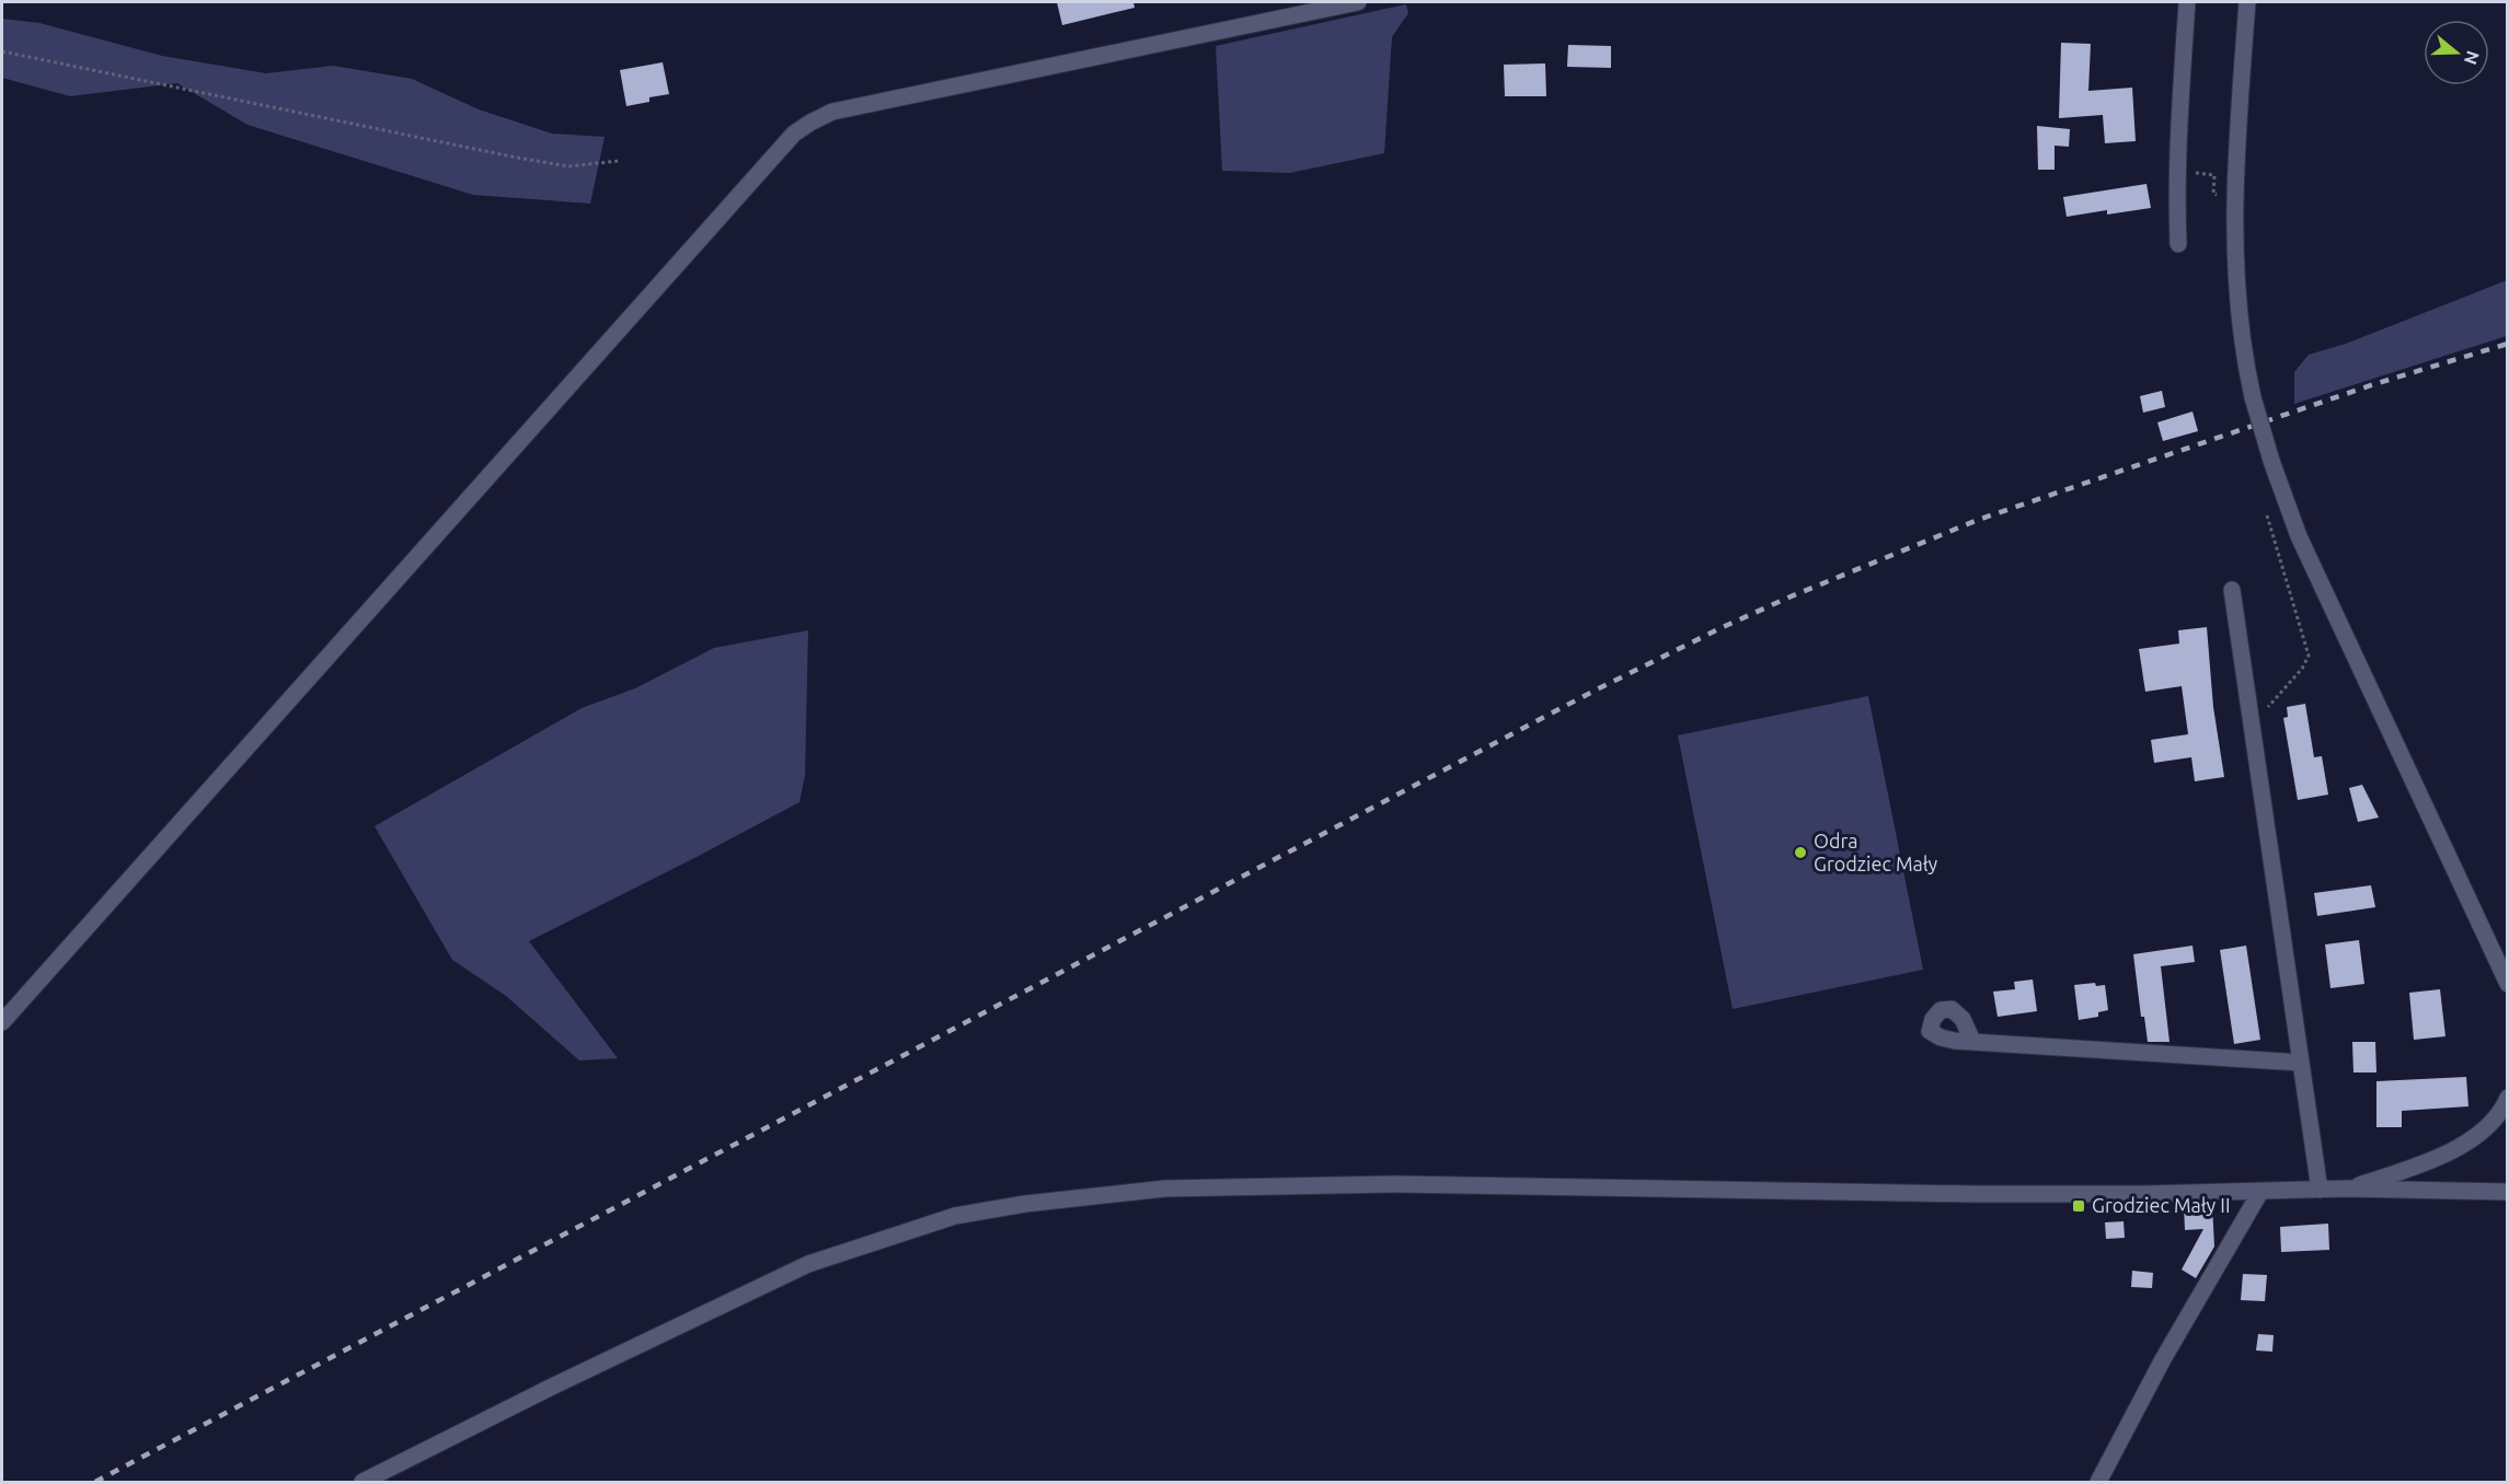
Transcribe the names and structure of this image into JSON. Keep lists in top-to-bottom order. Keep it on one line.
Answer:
{"places":{"other":["Odra Grodziec Mały"],"transit":["Grodziec Mały II"]},"north":"right"}
